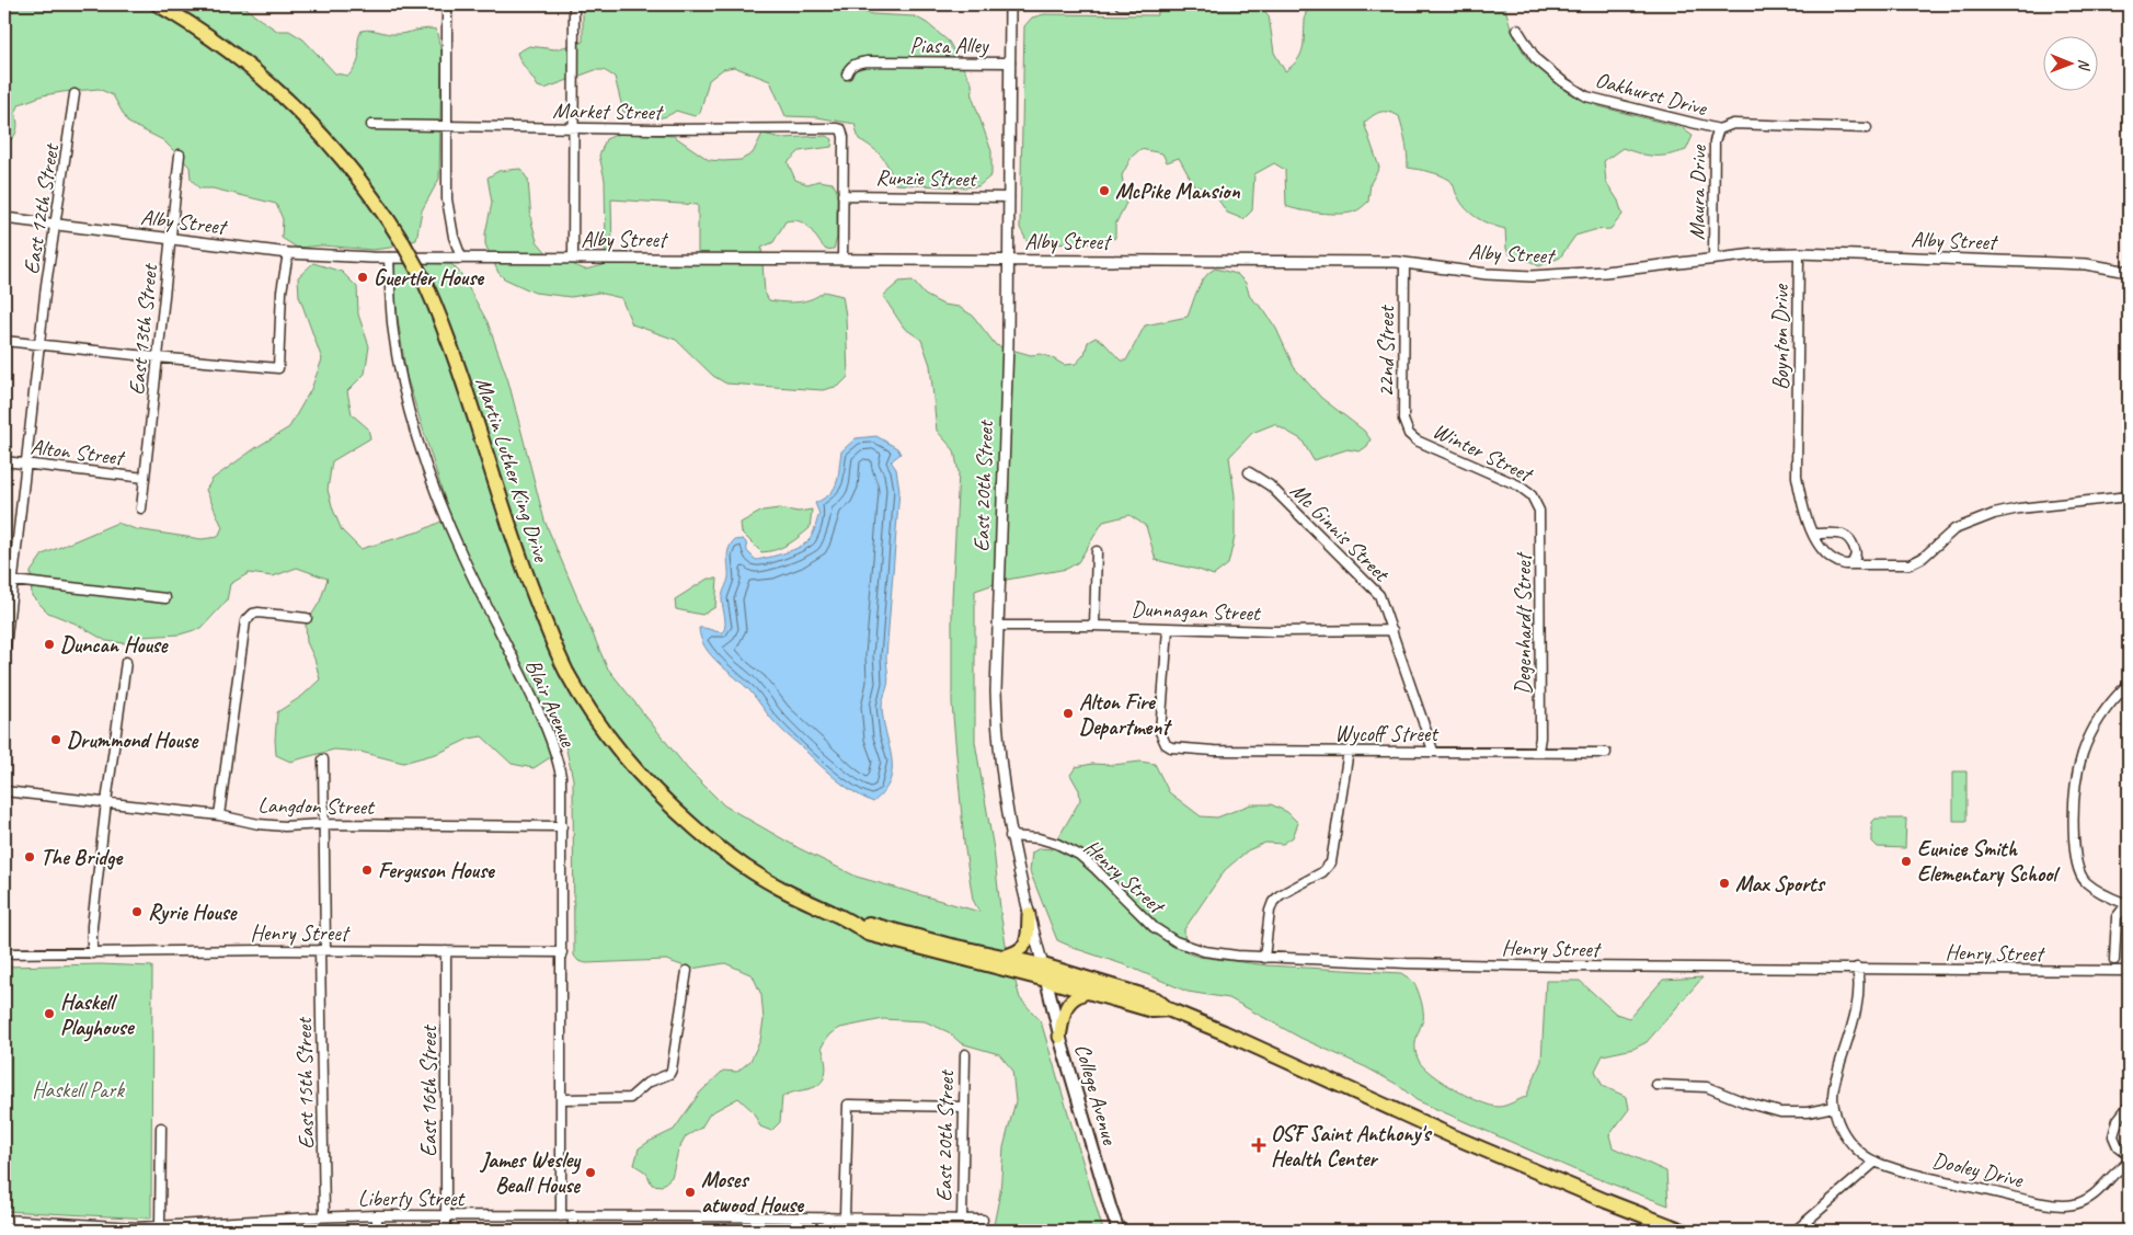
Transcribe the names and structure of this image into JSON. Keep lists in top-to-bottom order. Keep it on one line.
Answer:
{"streets":{"highway":["Martin Luther King Drive"],"main road":["College Avenue"],"street":["Piasa Alley","Oakhurst Drive","Market Street","Runzie Street","Maura Drive","East 12th Street","Alby Street","East 13th Street","Boynton Drive","22nd Street","Alton Street","Winter Street","East 20th Street","Mc Ginnis Street","Dunnagan Street","Degenhardt Street","Blair Avenue","Wycoff Street","Langdon Street","Henry Street","East 15th Street","East 16th Street","Dooley Drive","Liberty Street"]},"crossings":[["Piasa Alley","East 20th Street"],["Oakhurst Drive","Maura Drive"],["Market Street","Runzie Street"],["Runzie Street","East 20th Street"],["Maura Drive","Alby Street"],["East 12th Street","Alby Street"],["East 12th Street","Alton Street"],["Alby Street","East 13th Street"],["Alby Street","Boynton Drive"],["Alby Street","22nd Street"],["Alby Street","East 20th Street"],["Alby Street","Blair Avenue"],["East 13th Street","Alton Street"],["22nd Street","Winter Street"],["Winter Street","Degenhardt Street"],["East 20th Street","Dunnagan Street"],["East 20th Street","Henry Street"],["East 20th Street","College Avenue"],["East 20th Street","Liberty Street"],["Mc Ginnis Street","Dunnagan Street"],["Mc Ginnis Street","Wycoff Street"],["Dunnagan Street","Wycoff Street"],["Degenhardt Street","Wycoff Street"],["Blair Avenue","Langdon Street"],["Blair Avenue","Henry Street"],["Blair Avenue","Liberty Street"],["Langdon Street","East 15th Street"],["Henry Street","East 15th Street"],["Henry Street","East 16th Street"],["Henry Street","Dooley Drive"],["East 15th Street","Liberty Street"],["East 16th Street","Liberty Street"]],"parks":["Haskell Park"],"places":{"other":["McPike Mansion","Guertler House","Duncan House","Alton Fire Department","Drummond House","The Bridge","Eunice Smith Elementary School","Ferguson House","Max Sports","Ryrie House","Haskell Playhouse","James Wesley Beall House","Moses atwood House"],"health":["OSF Saint Anthony's Health Center"]},"north":"right"}
